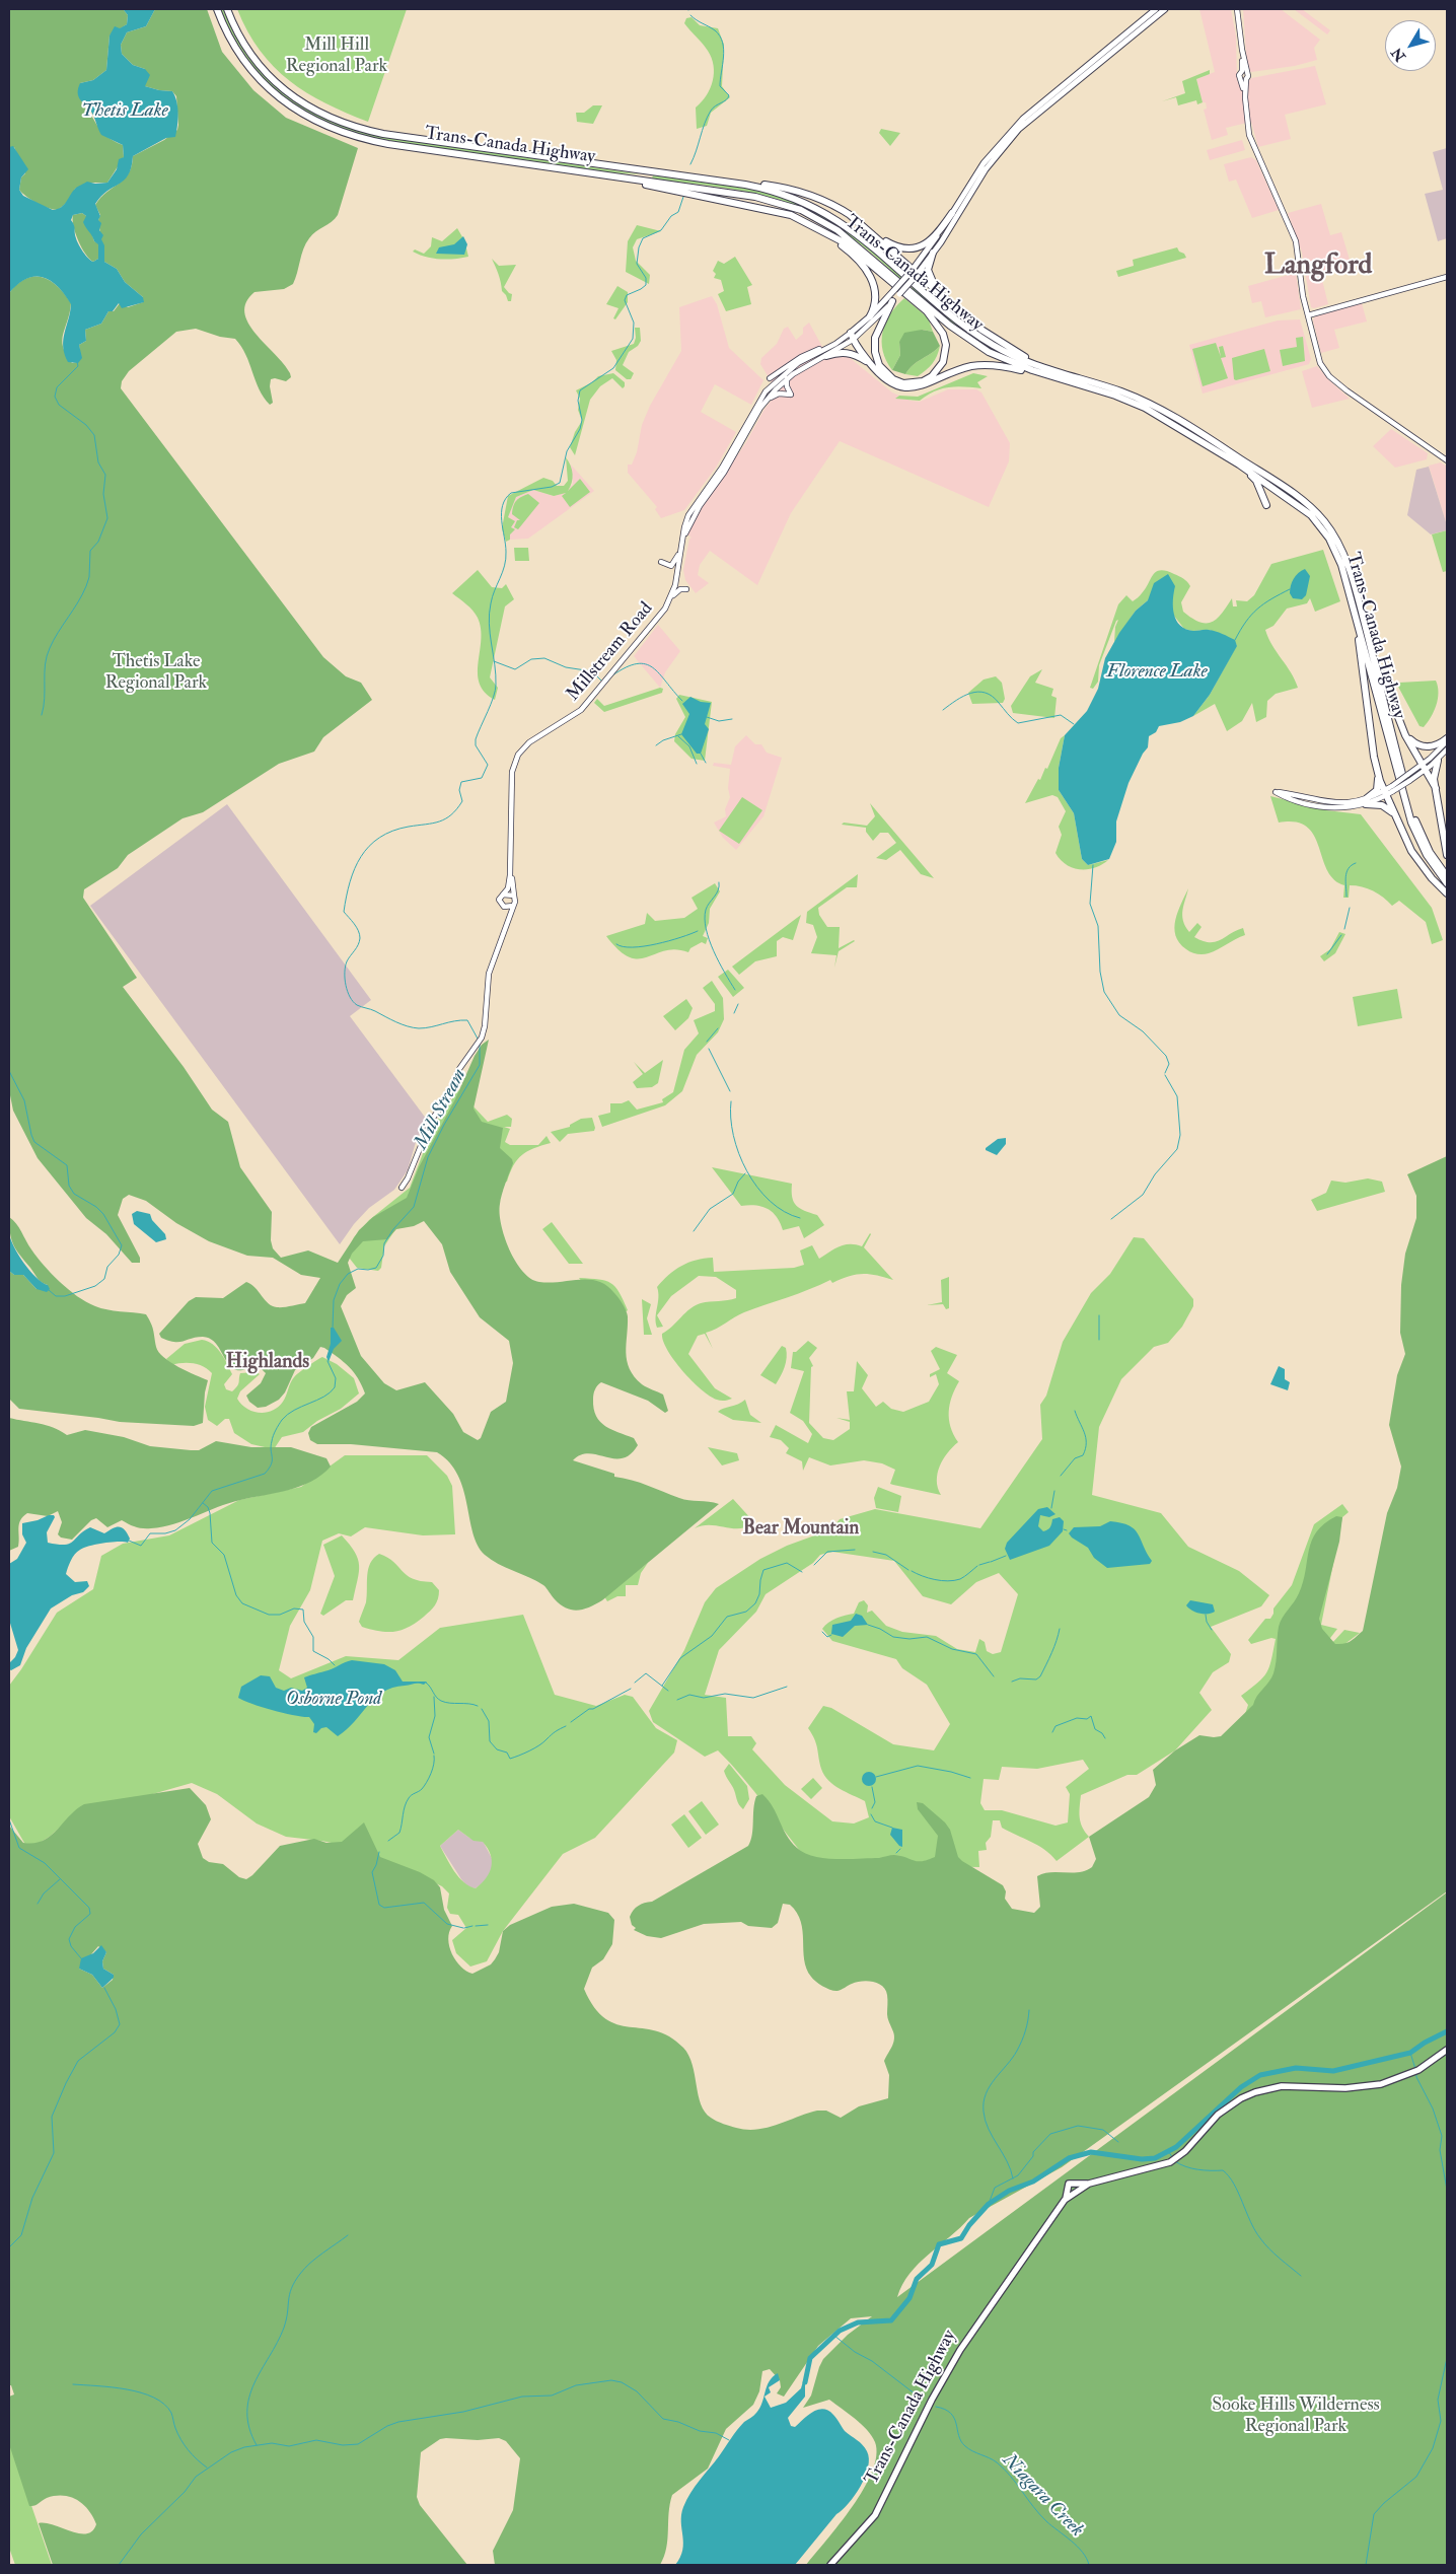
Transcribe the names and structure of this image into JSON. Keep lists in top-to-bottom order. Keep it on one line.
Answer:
{"streets":{"highway":["Trans-Canada Highway"],"main road":["Millstream Road"]},"districts":["Langford","Highlands","Bear Mountain"],"water":["Thetis Lake","Florence Lake","Mill Stream","Osborne Pond","Niagara Creek"],"parks":["Mill Hill Regional Park","Thetis Lake Regional Park","Sooke Hills Wilderness Regional Park"],"north":"bottom left"}
